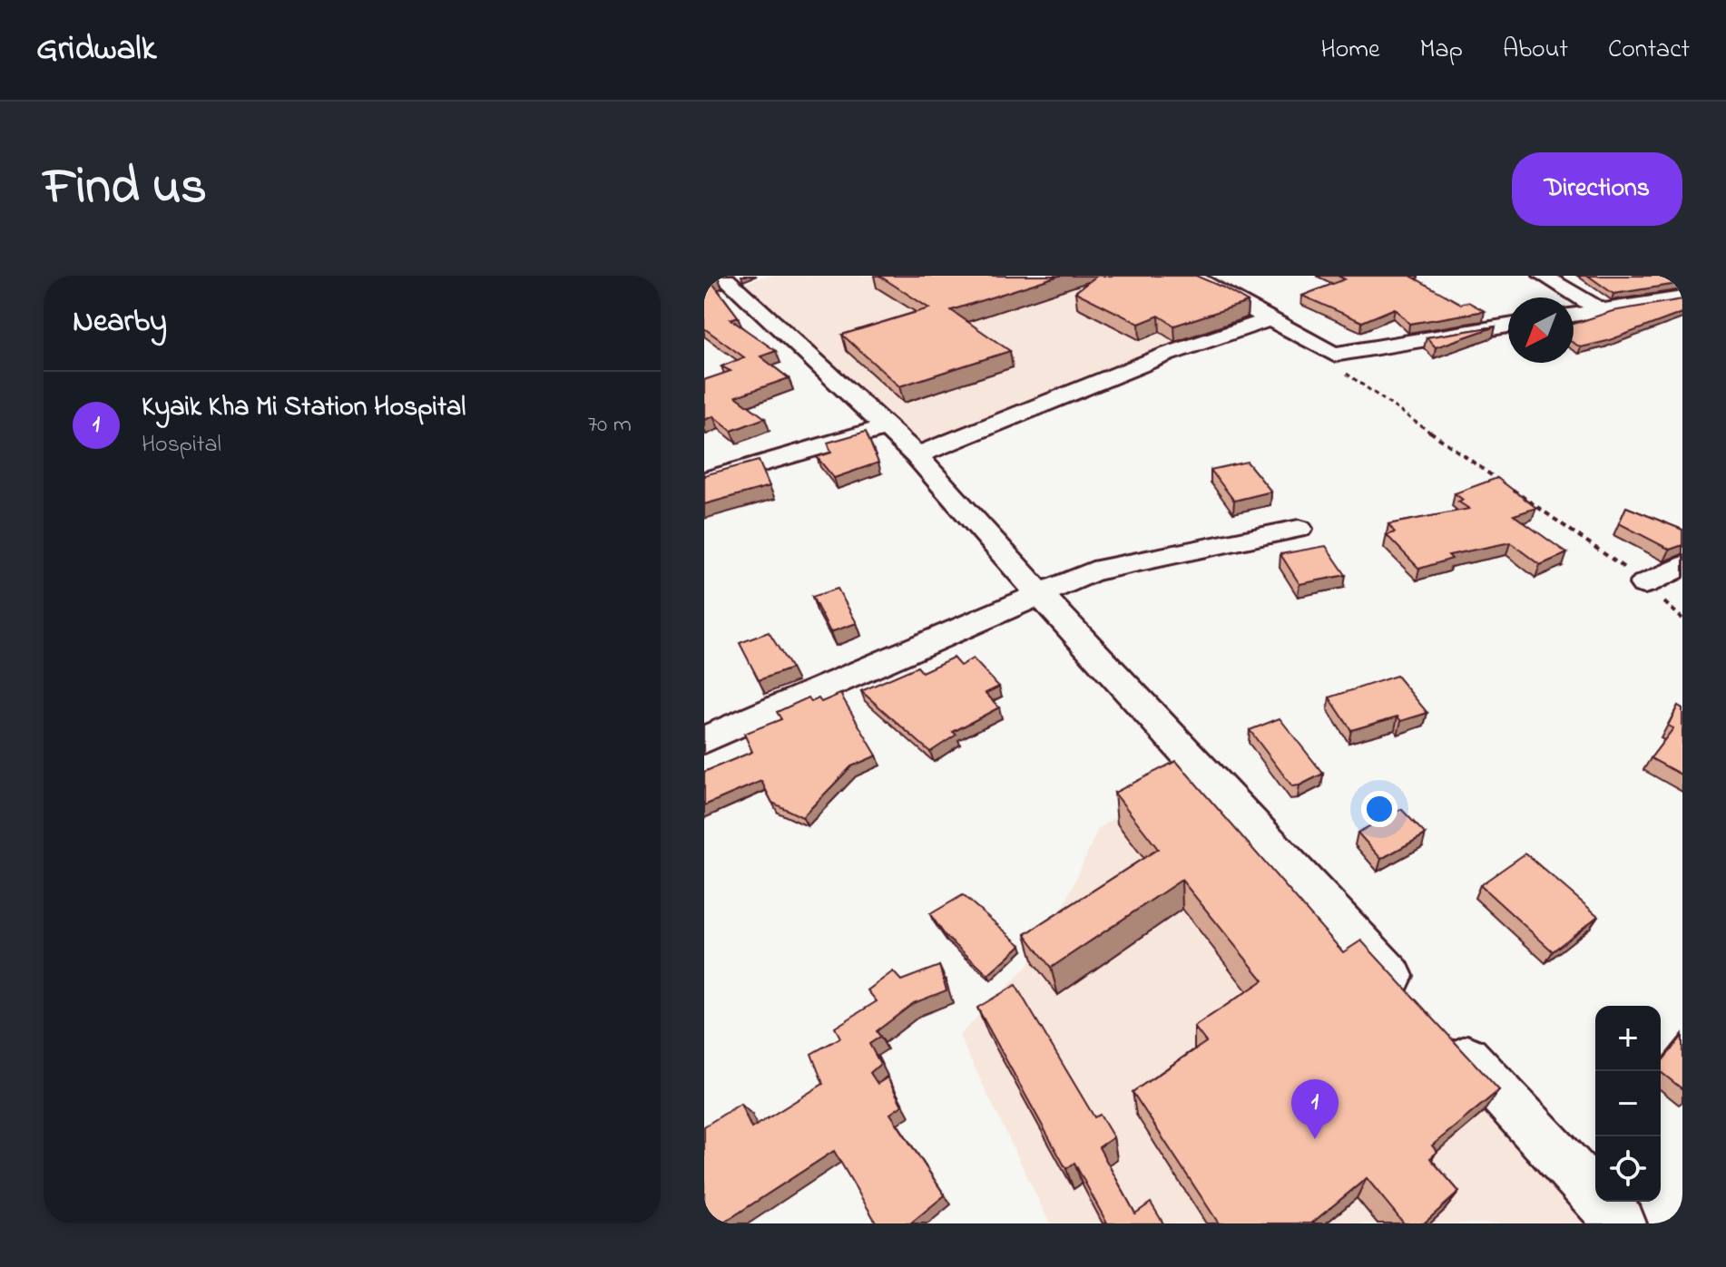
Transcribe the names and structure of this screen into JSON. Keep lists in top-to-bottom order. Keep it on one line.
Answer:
{"north":"bottom left","page":{"header":"Gridwalk","nav":["Home","Map","About","Contact"],"title":"Find us","buttons":"Directions","heading":"Nearby","list":[{"mark":"1","name":"Kyaik Kha Mi Station Hospital","note":"Hospital","value":"70 m"}],"map_buttons":["+","−"],"pins":"1"}}
